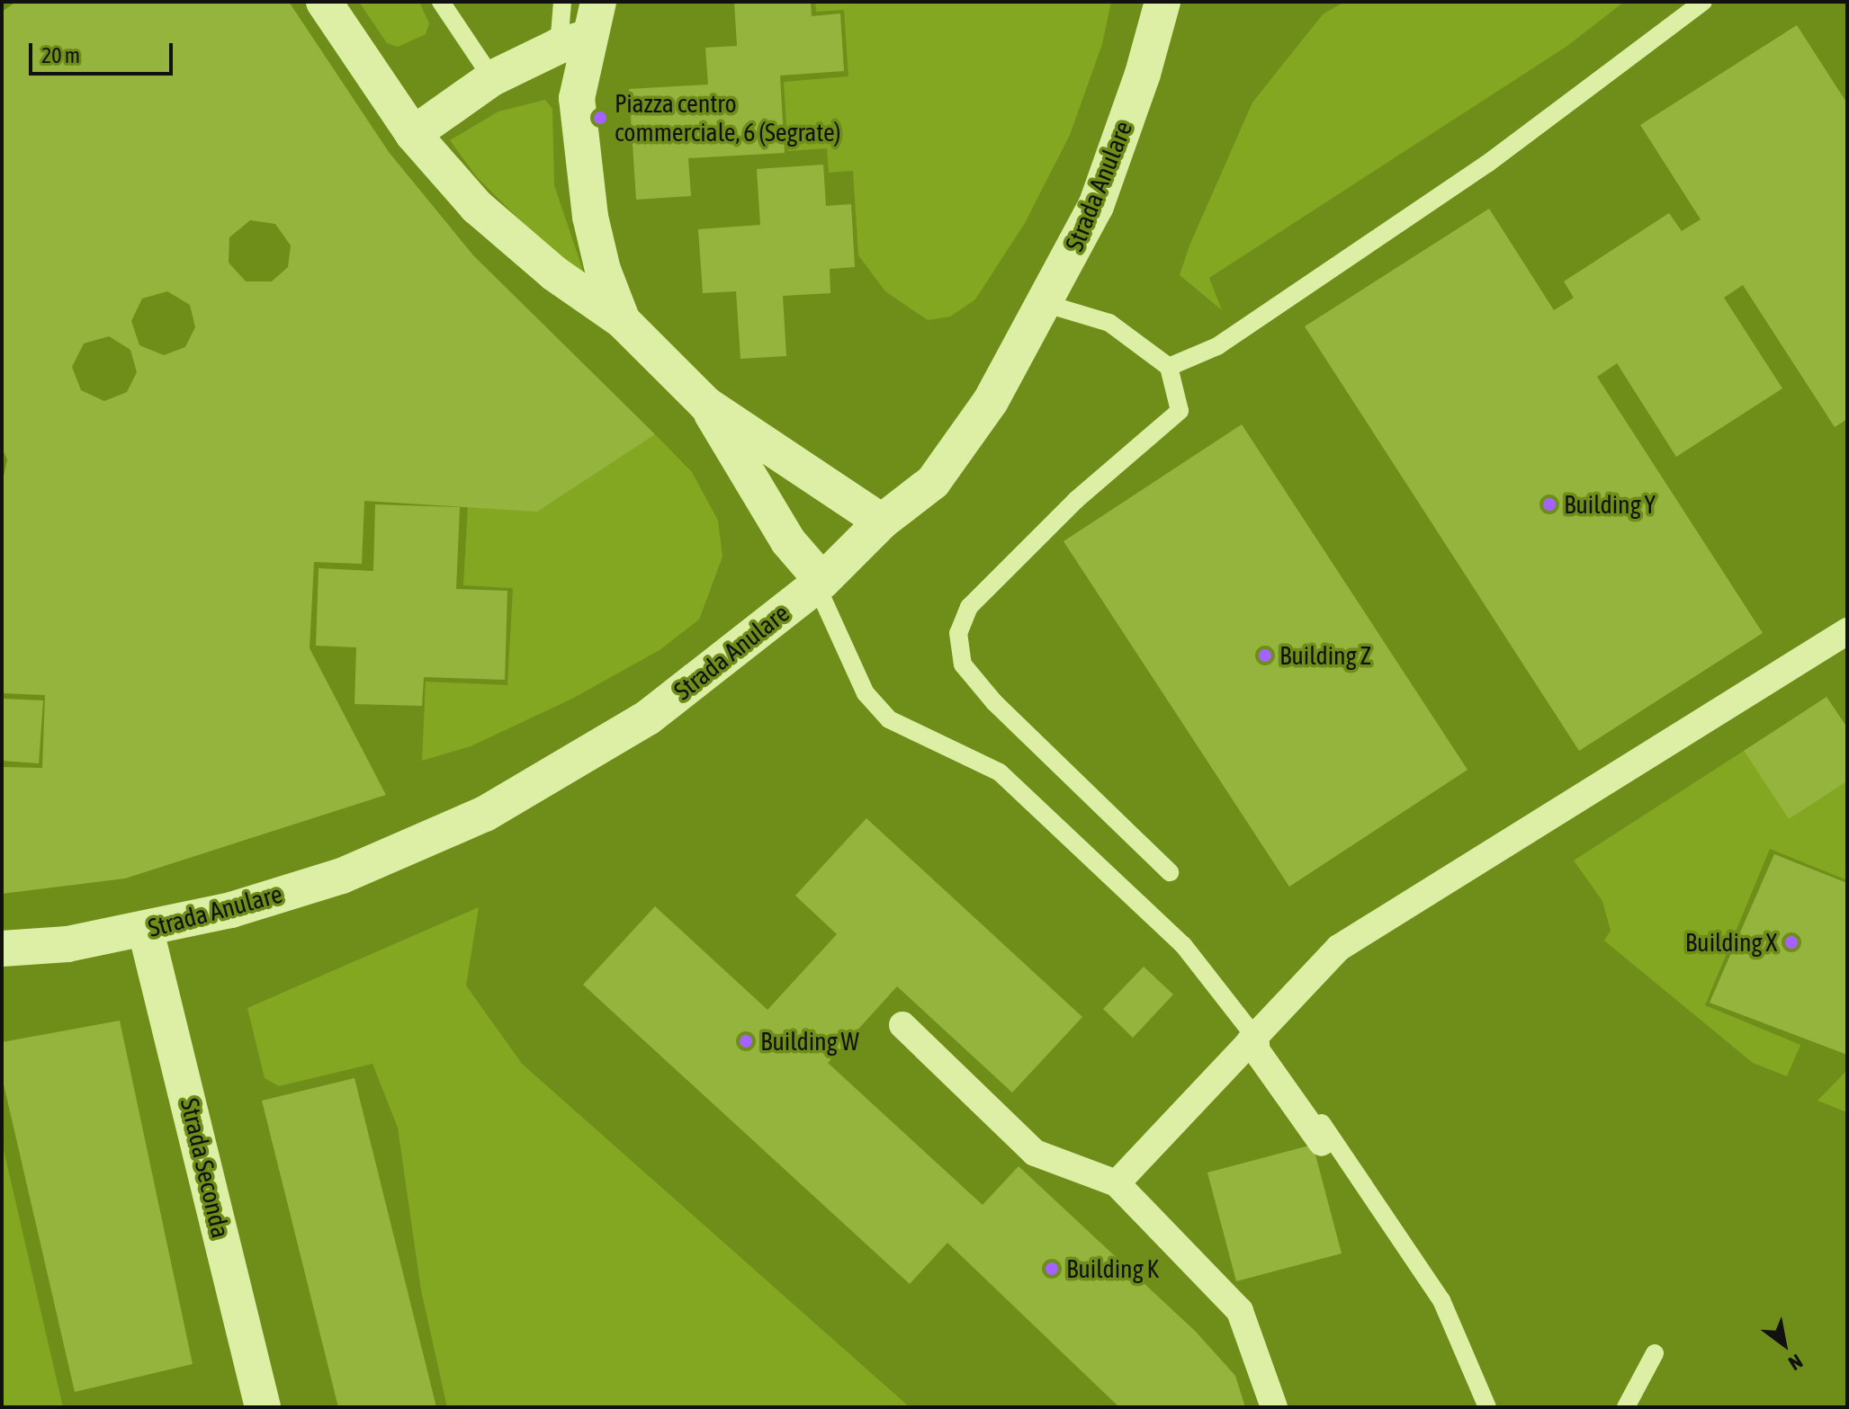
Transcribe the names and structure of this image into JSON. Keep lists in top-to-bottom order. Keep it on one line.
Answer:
{"streets":{"street":["Strada Anulare","Strada Seconda"]},"crossings":[["Strada Anulare","Strada Seconda"]],"places":["Piazza centro commerciale, 6 (Segrate)","Building Y","Building Z","Building X","Building W","Building K"],"scale_bar":"20 m","north":"bottom right"}
